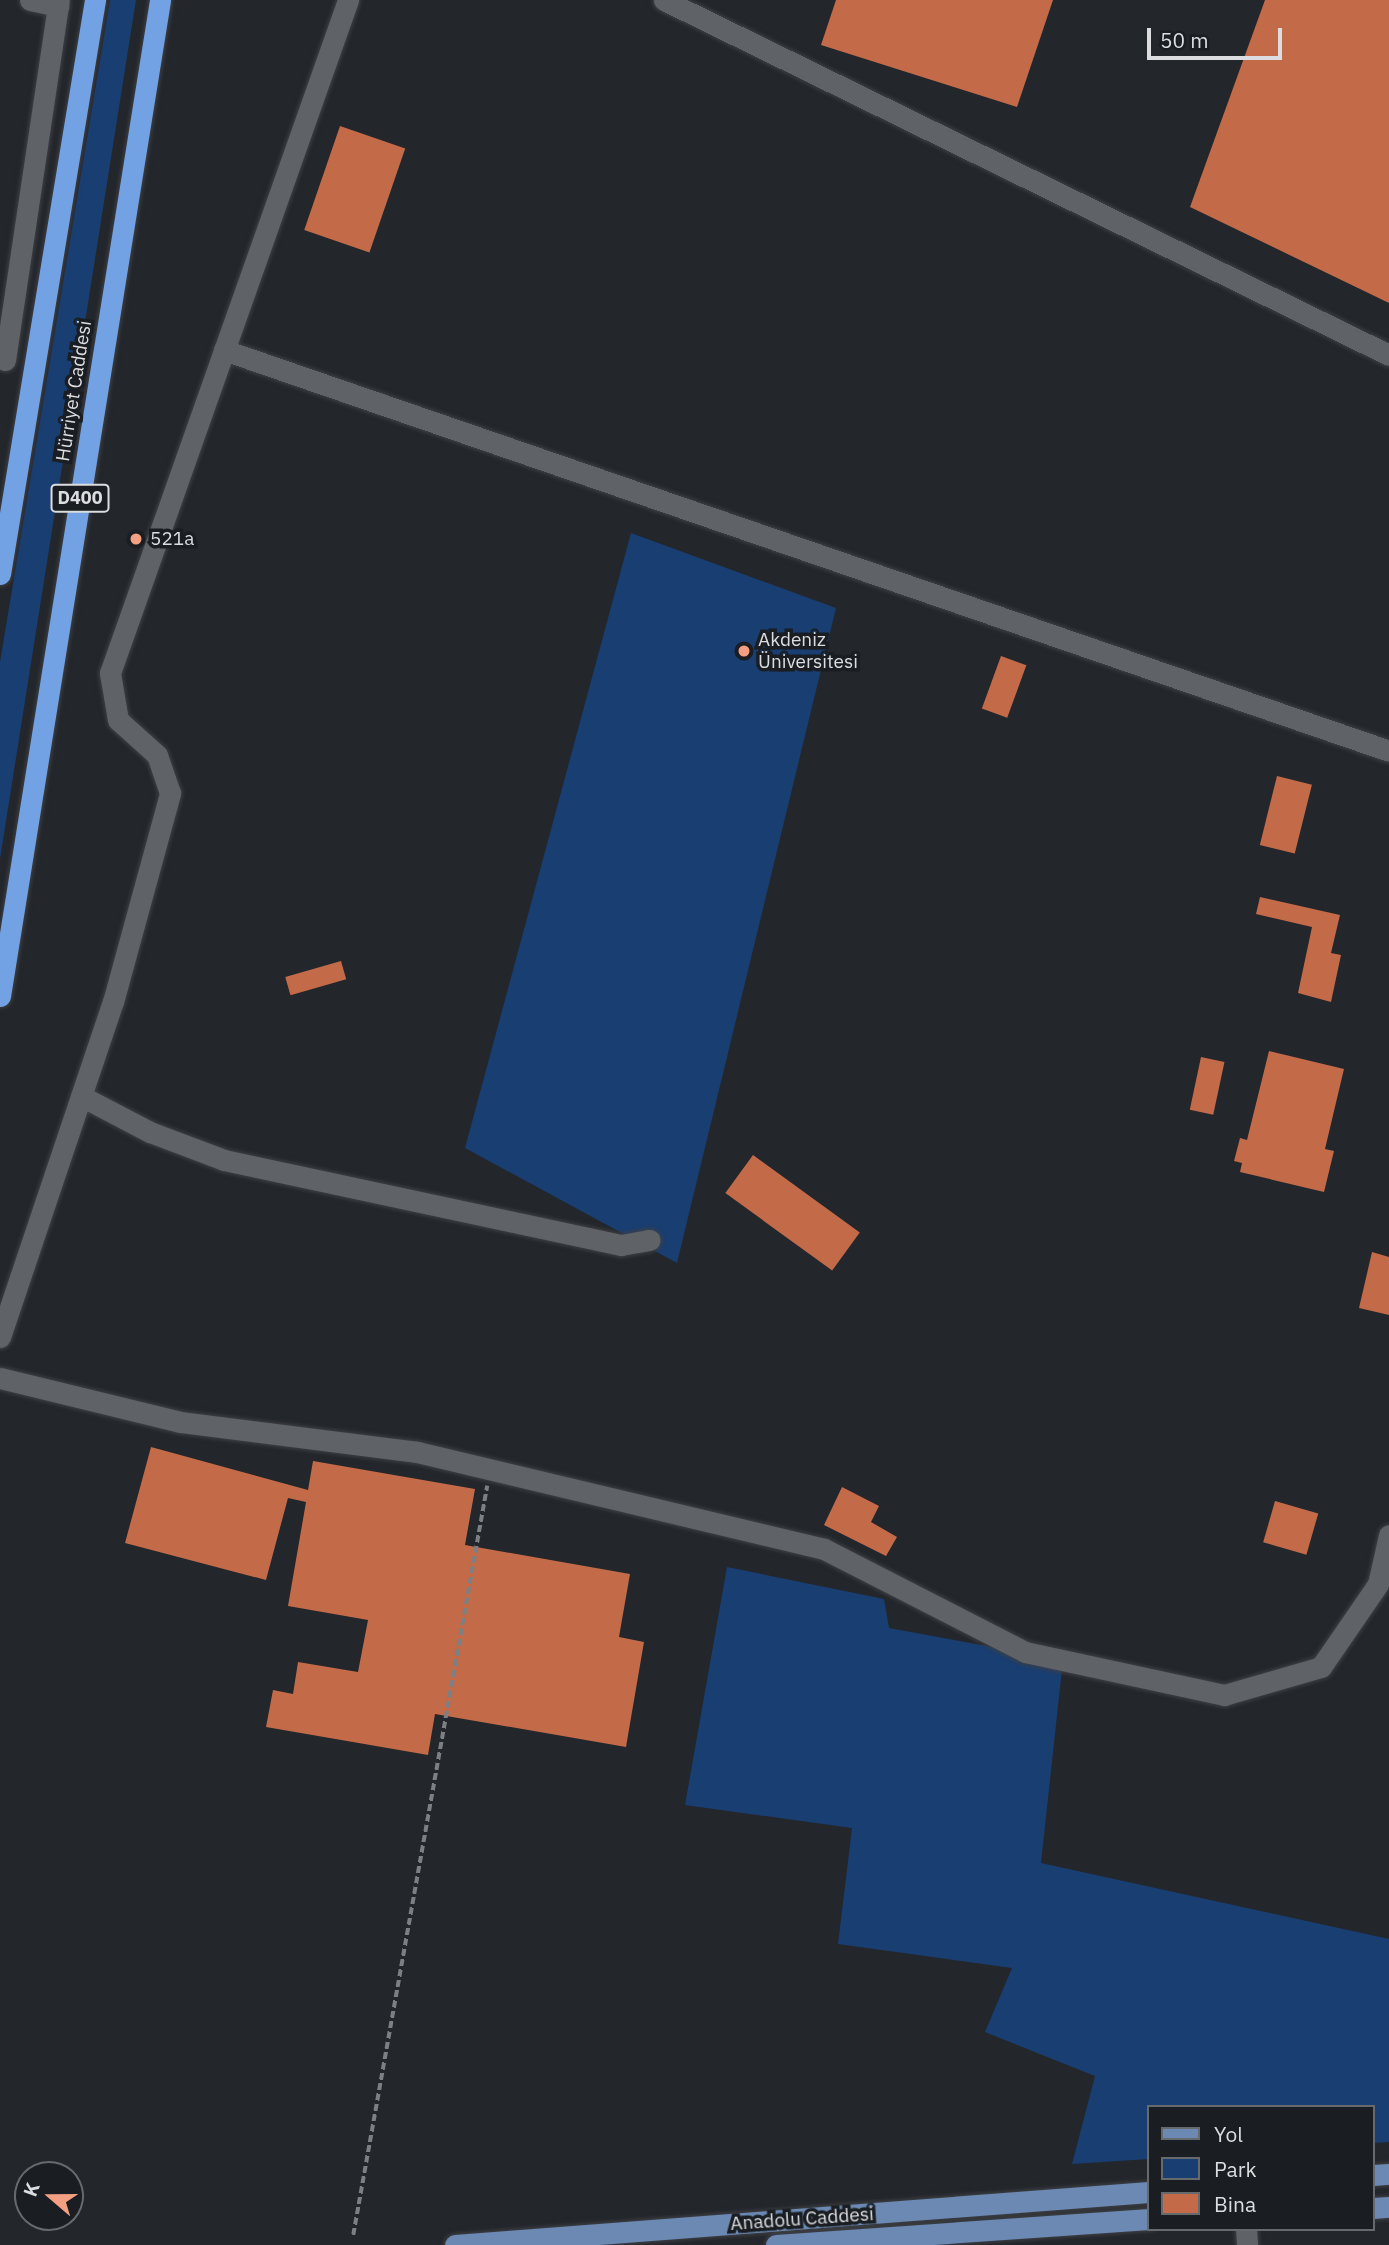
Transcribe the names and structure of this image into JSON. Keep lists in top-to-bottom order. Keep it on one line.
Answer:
{"streets":{"highway":["Hürriyet Caddesi","D400"],"main road":["Anadolu Caddesi"]},"places":["521a","Akdeniz Üniversitesi"],"legend":["Yol","Park","Bina"],"scale_bar":"50 m","north":"left"}
